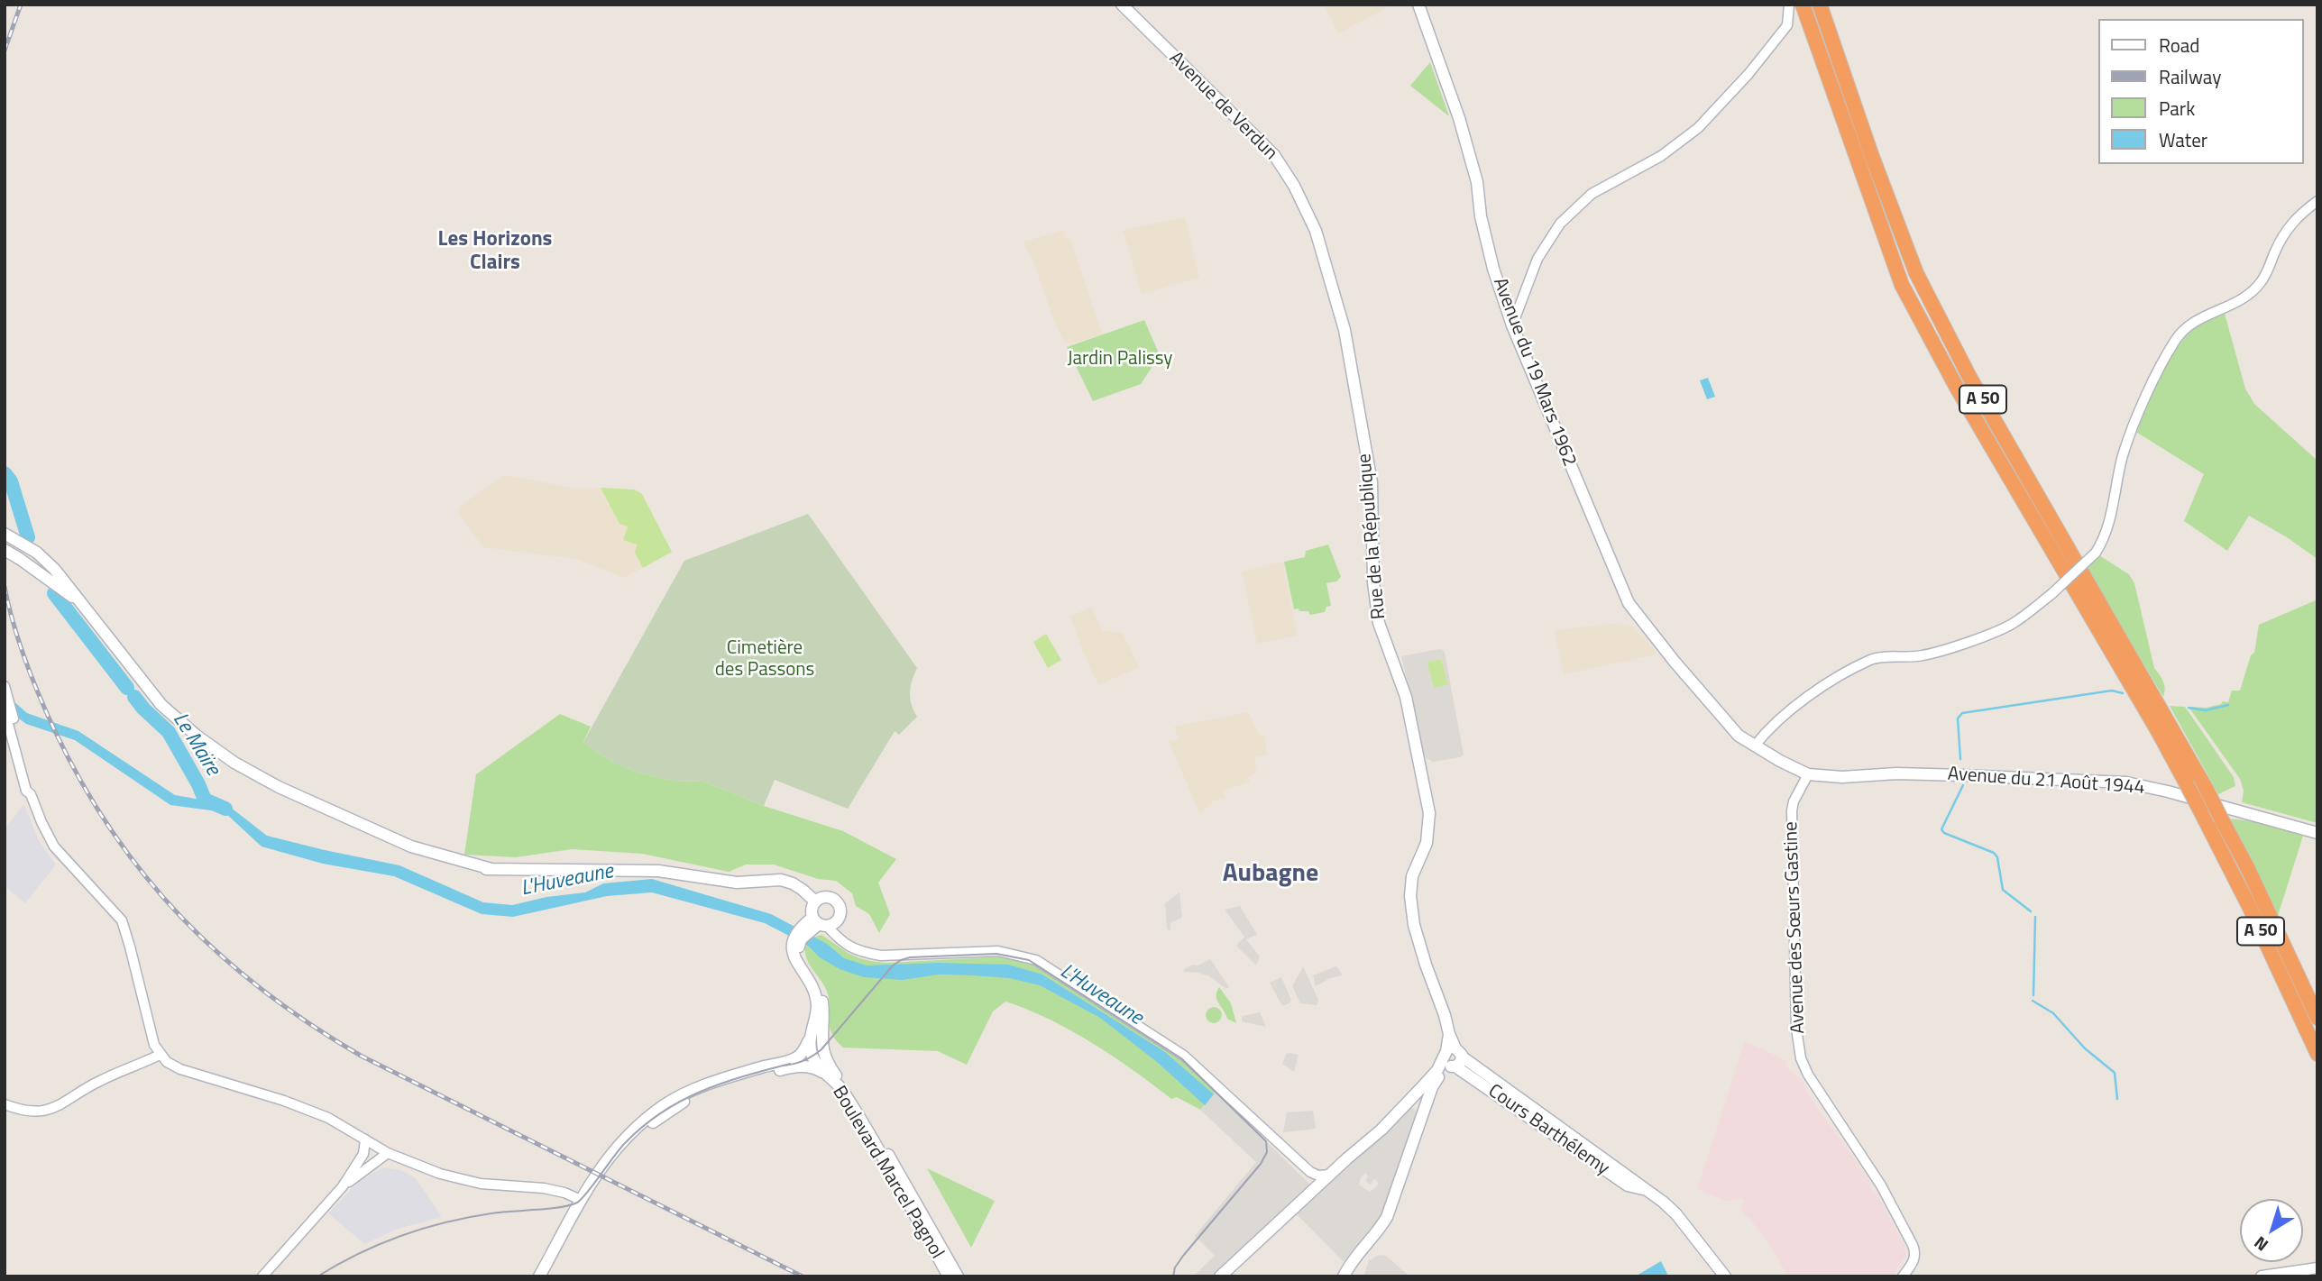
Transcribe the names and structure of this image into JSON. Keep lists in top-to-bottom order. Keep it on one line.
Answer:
{"streets":{"highway":["A 50"],"main road":["Avenue de Verdun","Avenue du 19 Mars 1962","Rue de la République","Avenue du 21 Août 1944","Cours Barthélemy","Boulevard Marcel Pagnol"],"street":["Avenue des Sœurs Gastine"]},"crossings":[["Avenue de Verdun","Rue de la République"],["Avenue du 19 Mars 1962","Avenue du 21 Août 1944"],["Avenue du 19 Mars 1962","Avenue des Sœurs Gastine"],["Rue de la République","Cours Barthélemy"],["Avenue du 21 Août 1944","Avenue des Sœurs Gastine"]],"districts":["Les Horizons Clairs","Aubagne"],"water":["Le Maïre","L'Huveaune"],"parks":["Jardin Palissy","Cimetière des Passons"],"legend":["Road","Railway","Park","Water"],"north":"bottom left"}
